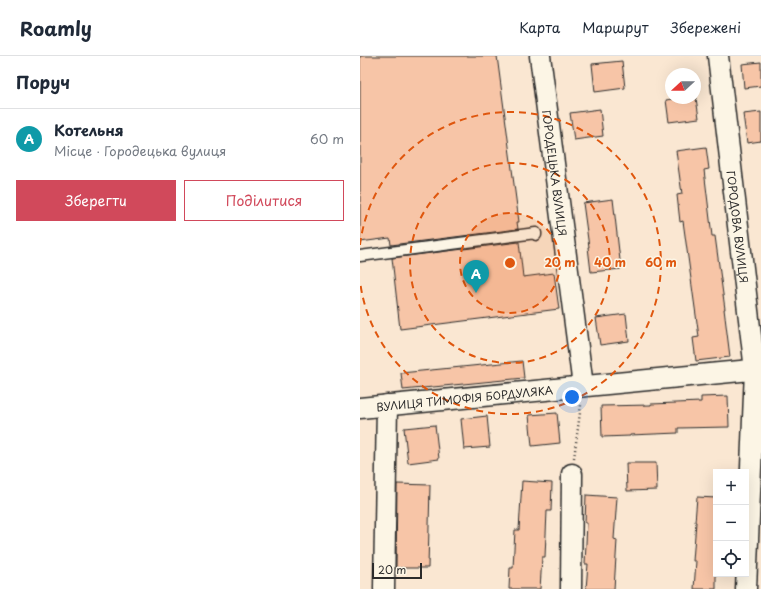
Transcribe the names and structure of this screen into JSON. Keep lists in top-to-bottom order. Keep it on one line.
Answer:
{"streets":{"street":["ГОРОДЕЦЬКА ВУЛИЦЯ","ГОРОДОВА ВУЛИЦЯ","ВУЛИЦЯ ТИМОФІЯ БОРДУЛЯКА"]},"crossings":[["ГОРОДЕЦЬКА ВУЛИЦЯ","ВУЛИЦЯ ТИМОФІЯ БОРДУЛЯКА"],["ГОРОДОВА ВУЛИЦЯ","ВУЛИЦЯ ТИМОФІЯ БОРДУЛЯКА"]],"scale_bar":"20 m","north":"left","page":{"header":"Roamly","nav":["Карта","Маршрут","Збережені"],"heading":"Поруч","list":[{"mark":"A","name":"Котельня","note":"Місце · Городецька вулиця","value":"60 m"}],"buttons":["Зберегти","Поділитися"],"pins":"A","map_buttons":["+","−"],"scale":"20 m"},"rings":["20 m","40 m","60 m"]}
